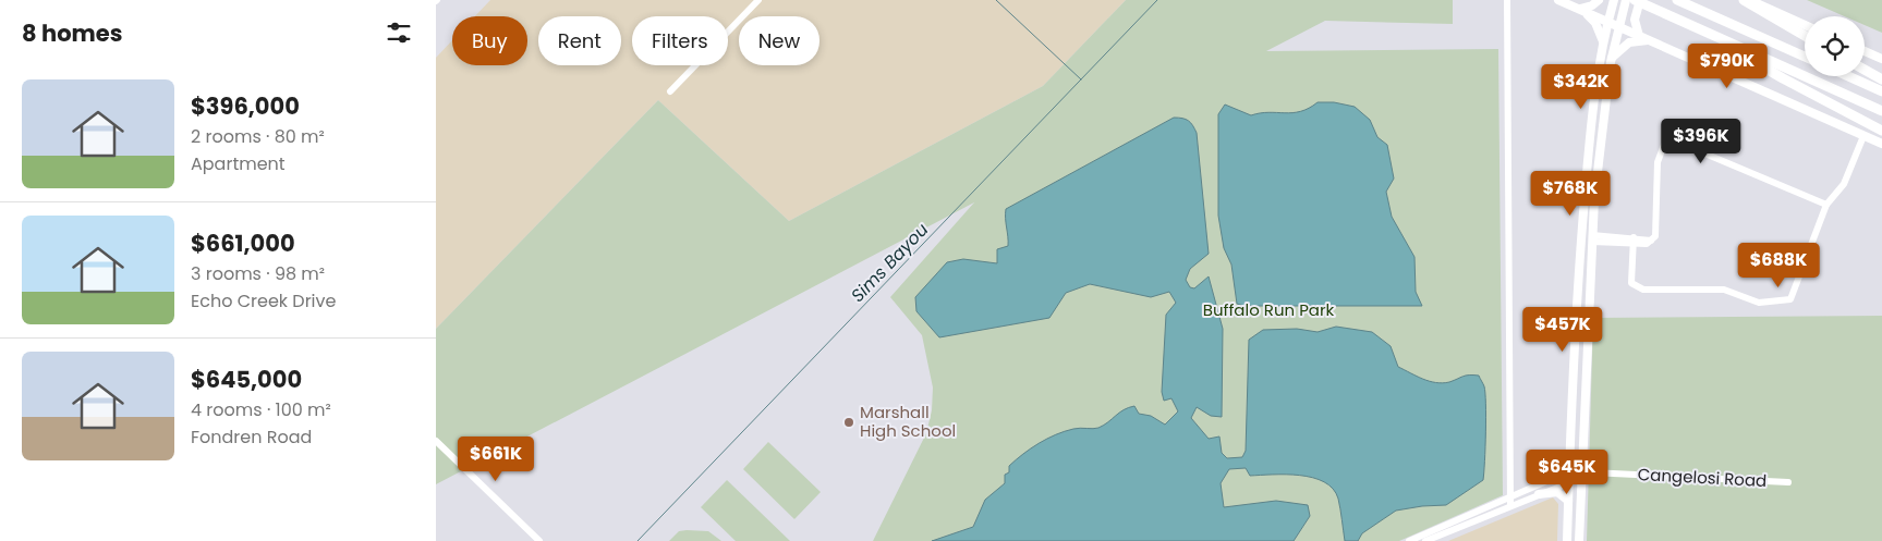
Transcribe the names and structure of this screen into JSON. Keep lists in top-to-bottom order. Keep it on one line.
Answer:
{"streets":{"street":["Cangelosi Road"]},"water":["Sims Bayou"],"parks":["Buffalo Run Park"],"places":["Marshall High School"],"page":{"heading":"8 homes","chip":["Buy","Rent","Filters","New"],"price":["$790K","$342K","$396K","$768K","$688K","$457K","$661K","$645K"],"list":[{"name":"$396,000","note":"2 rooms · 80 m² · Apartment"},{"name":"$661,000","note":"3 rooms · 98 m² · Echo Creek Drive"},{"name":"$645,000","note":"4 rooms · 100 m² · Fondren Road"}]}}
